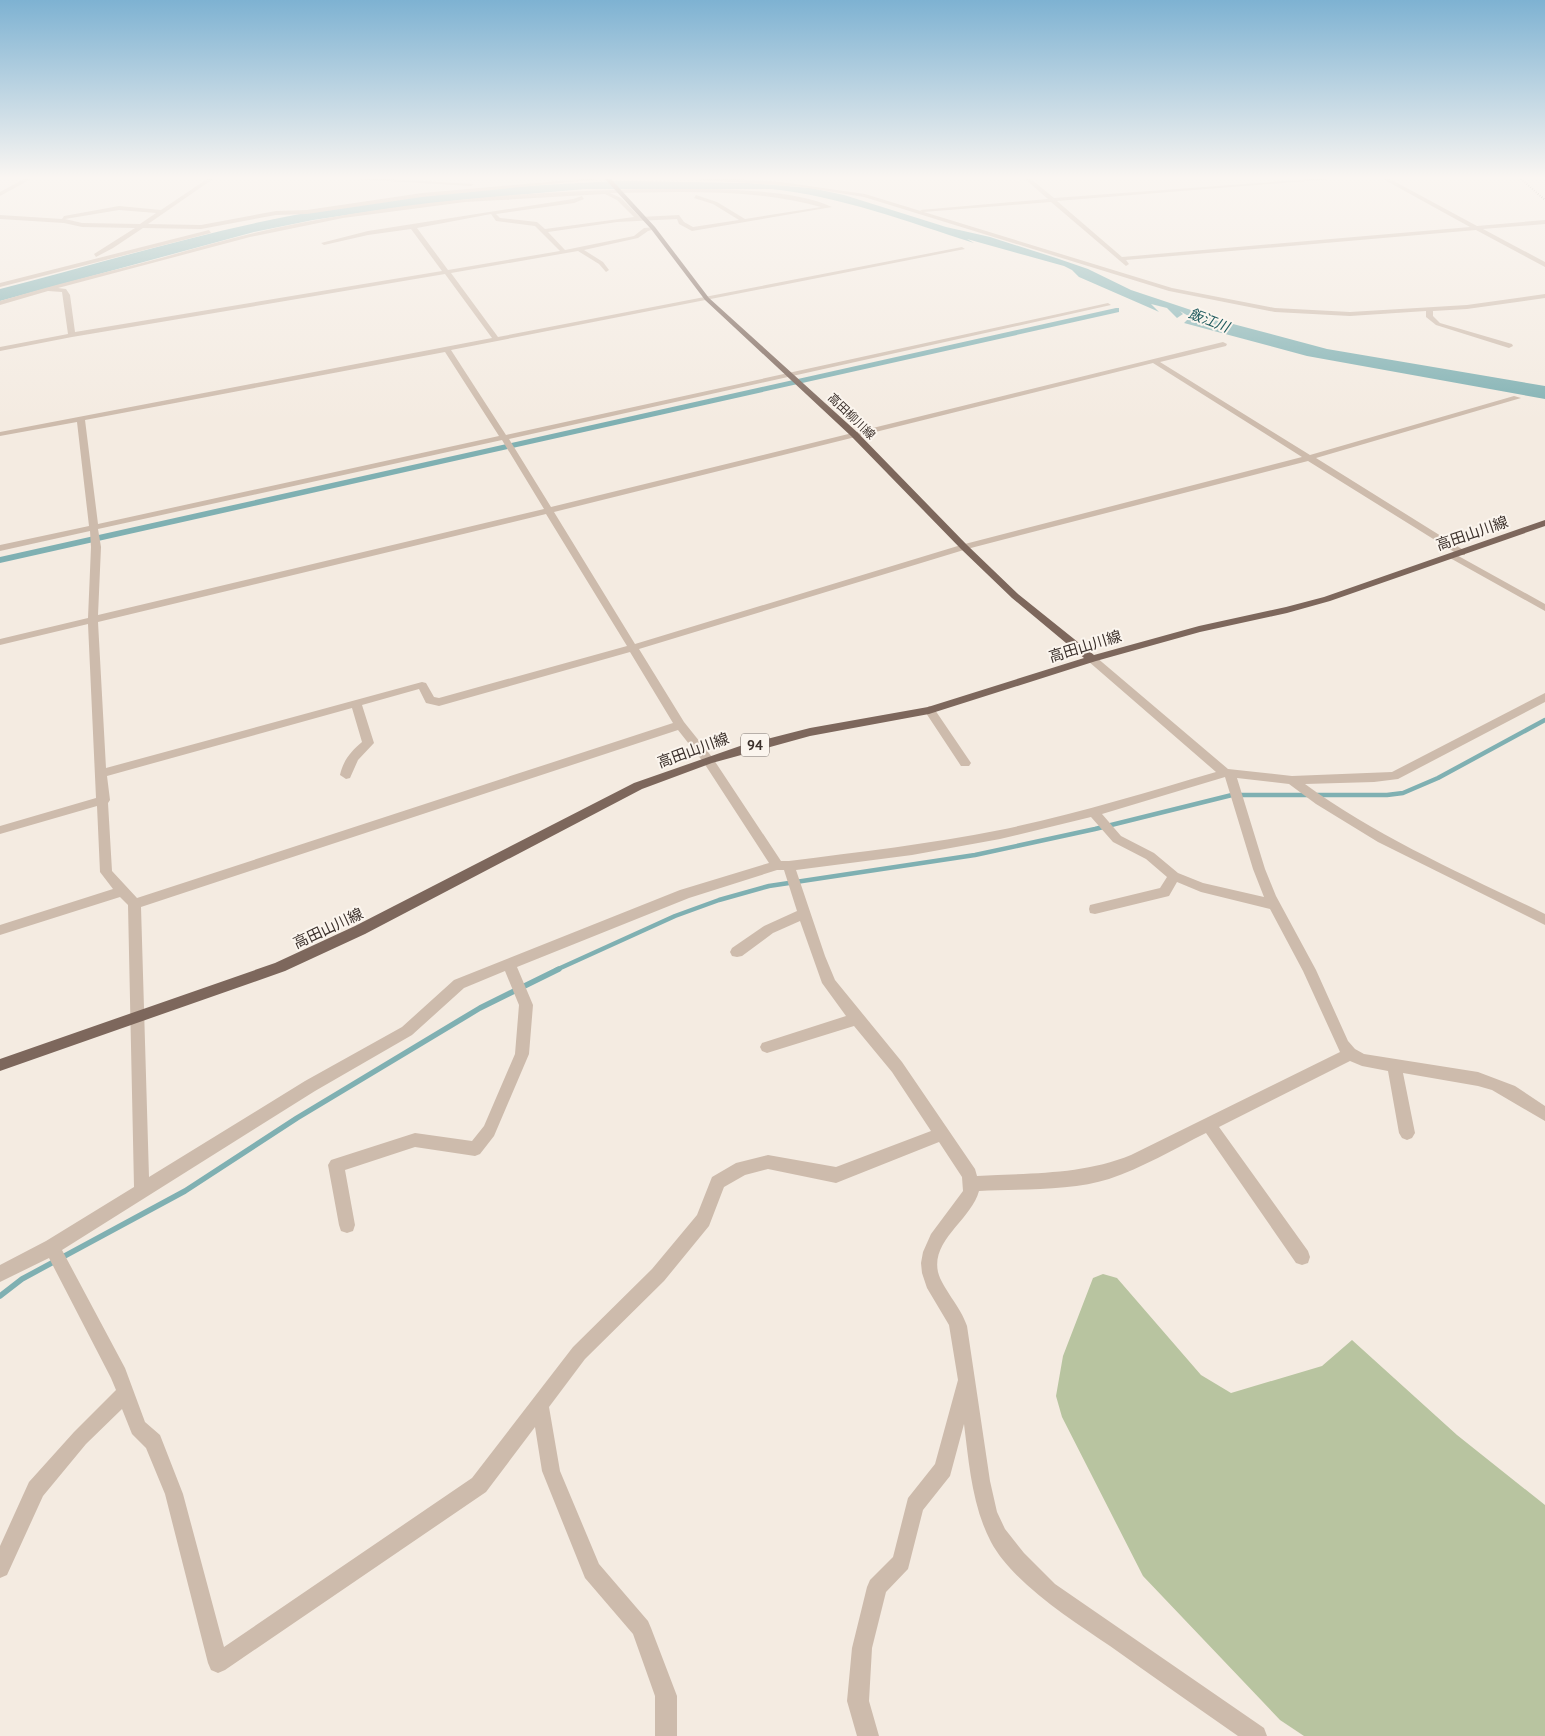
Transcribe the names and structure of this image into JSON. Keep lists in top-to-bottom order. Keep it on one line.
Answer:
{"streets":{"main road":["高田柳川線","高田山川線","94"]},"crossings":[["高田柳川線","高田山川線"]],"water":["飯江川"]}
